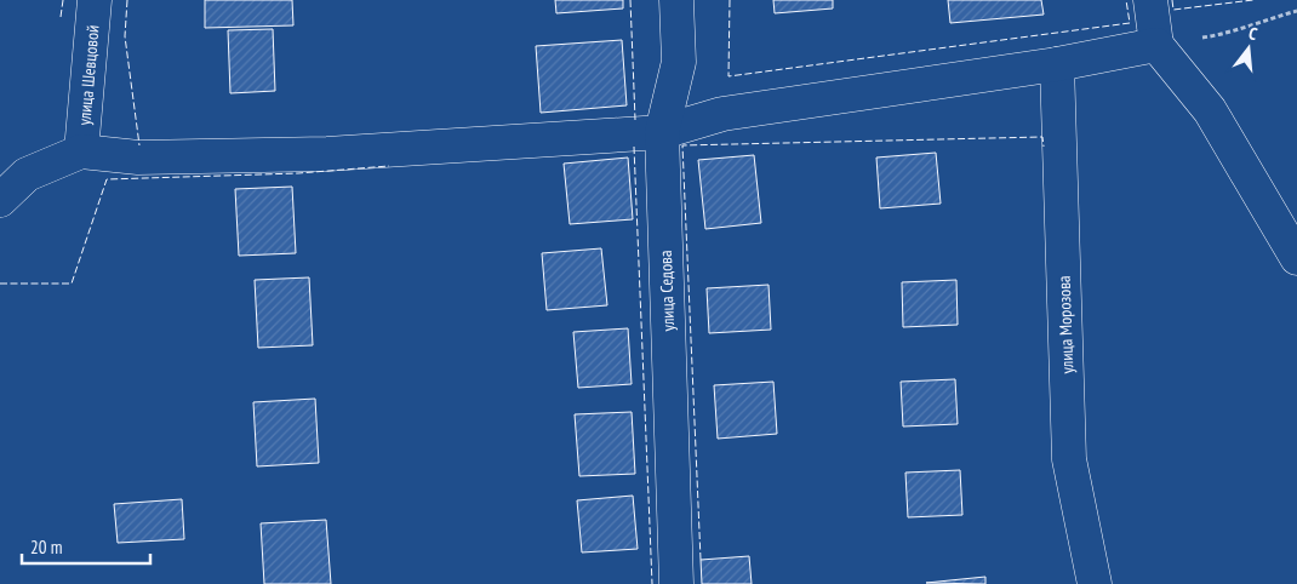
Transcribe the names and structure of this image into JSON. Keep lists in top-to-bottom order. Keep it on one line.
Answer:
{"streets":{"street":["улица Шевцовой","улица Седова","улица Морозова"]},"scale_bar":"20 m","north":"top"}
